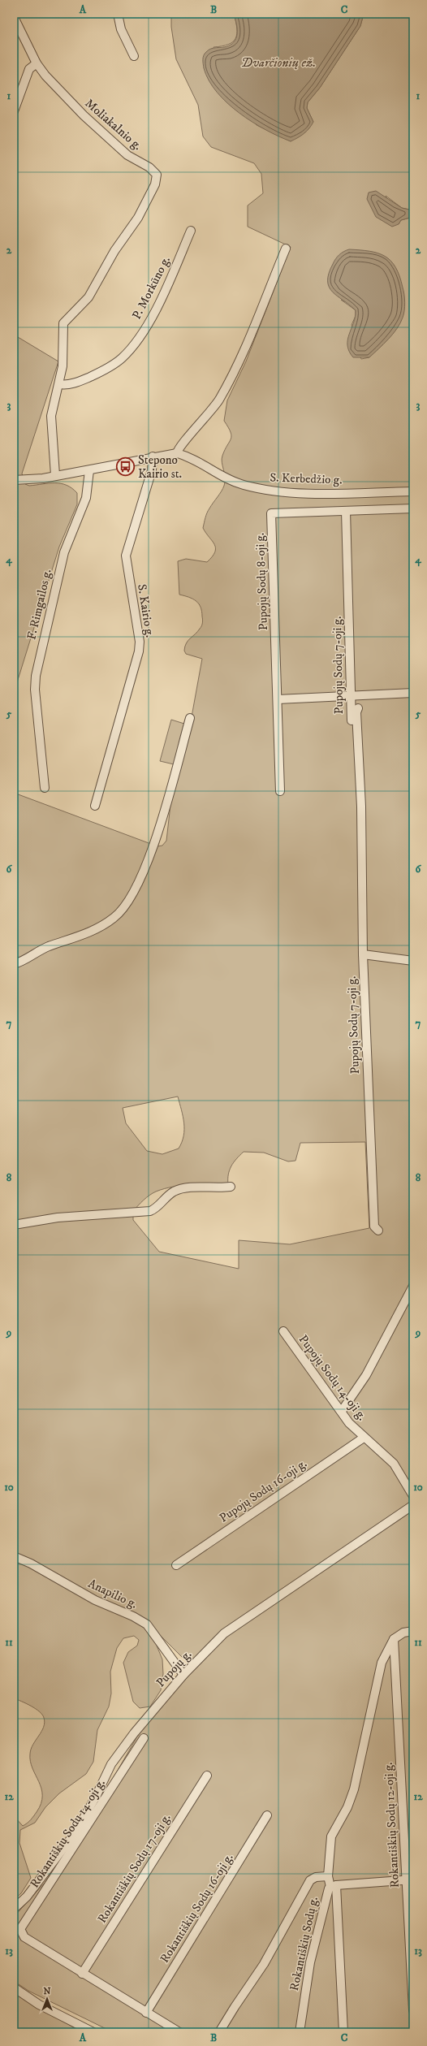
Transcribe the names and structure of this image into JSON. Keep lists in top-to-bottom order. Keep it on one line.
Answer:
{"streets":{"street":["Moliakalnio g.","P. Morkūno g.","S. Kerbedžio g.","Pupojų Sodų 8-oji g.","F. Rimgailos g.","S. Kairio g.","Pupojų Sodų 7-oji g.","Pupojų Sodų 14-oji g.","Pupojų Sodų 16-oji g.","Anapilio g.","Pupojų g.","Rokantiškių Sodų 12-oji g.","Rokantiškių Sodų 14-oji g.","Rokantiškių Sodų 17-oji g.","Rokantiškių Sodų 16-oji g.","Rokantiškių Sodų g."]},"crossings":[["Moliakalnio g.","P. Morkūno g."],["S. Kerbedžio g.","F. Rimgailos g."],["S. Kerbedžio g.","S. Kairio g."],["Pupojų Sodų 8-oji g.","Pupojų Sodų 7-oji g."],["Pupojų Sodų 14-oji g.","Pupojų Sodų 16-oji g."],["Anapilio g.","Pupojų g."],["Rokantiškių Sodų 14-oji g.","Rokantiškių Sodų 17-oji g."],["Rokantiškių Sodų 14-oji g.","Rokantiškių Sodų 16-oji g."]],"water":["Dvarčionių ež."],"places":{"bus stop":["Stepono Kairio st."]},"north":"top","grid":{"columns":["A","B","C"],"rows":["1","2","3","4","5","6","7","8","9","10","11","12","13"]}}
